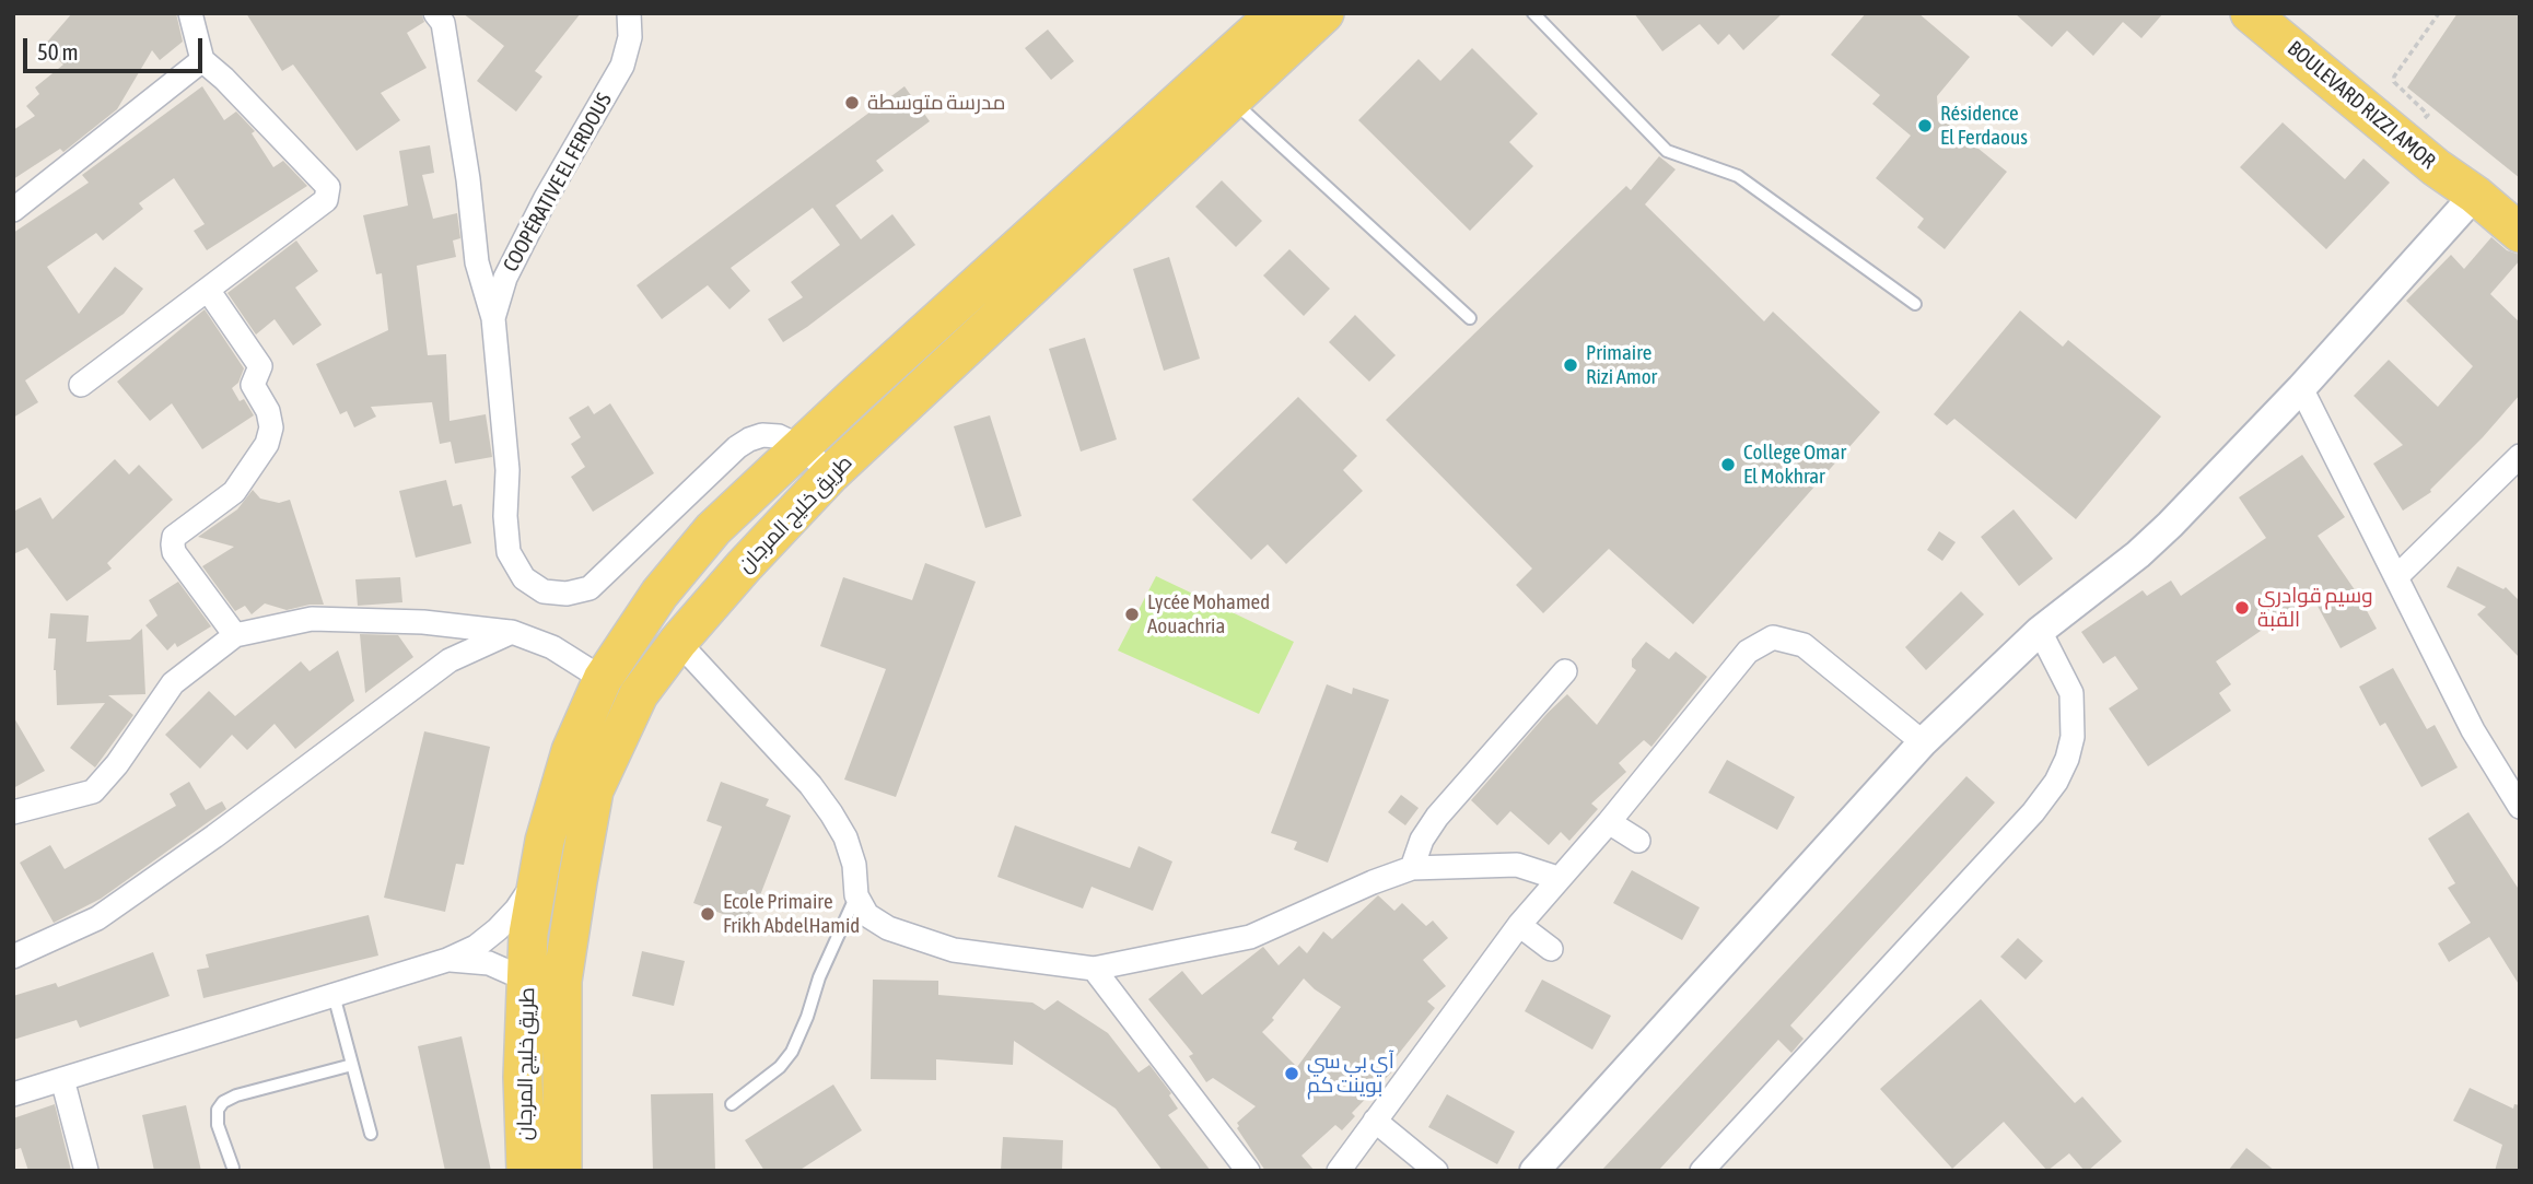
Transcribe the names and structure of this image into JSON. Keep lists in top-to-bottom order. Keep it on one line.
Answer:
{"streets":{"main road":["BOULEVARD RIZZI AMOR","طريق خليج المرجان"],"street":["COOPÉRATIVE EL FERDOUS"]},"places":["مدرسة متوسطة","Résidence El Ferdaous","Primaire Rizi Amor","College Omar El Mokhrar","وسيم قوادري القبة","Lycée Mohamed Aouachria","Ecole Primaire Frikh AbdelHamid","آي بي سي بوينت كم"],"scale_bar":"50 m"}
